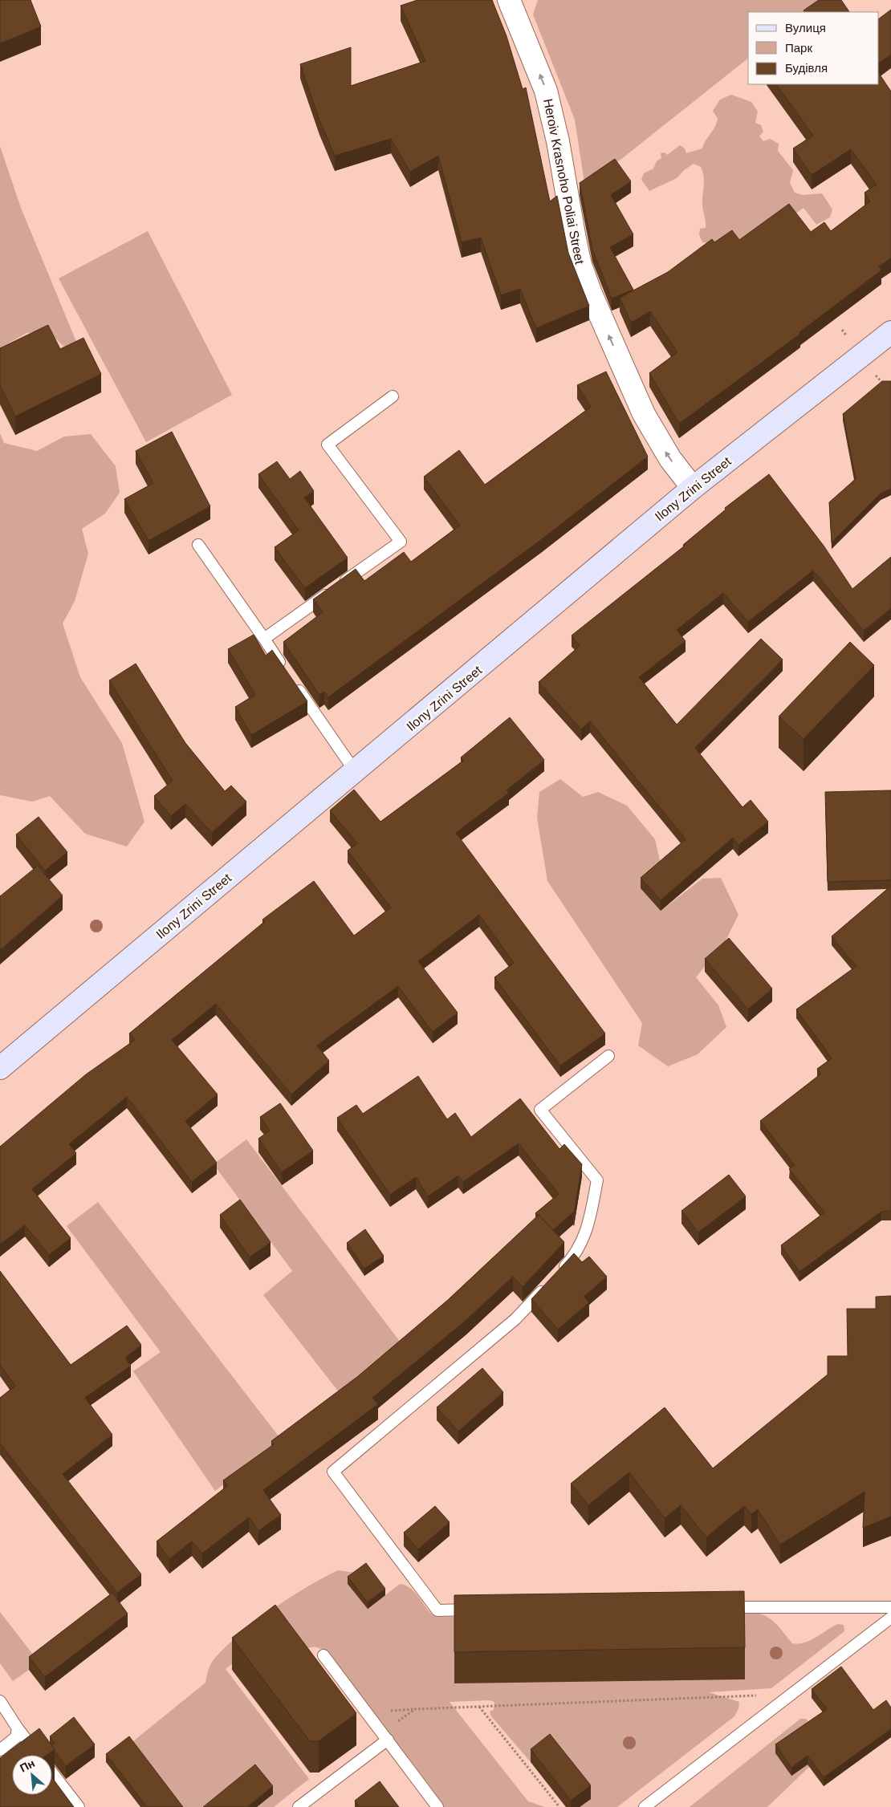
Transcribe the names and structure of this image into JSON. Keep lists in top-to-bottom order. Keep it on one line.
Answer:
{"streets":{"main road":["Ilony Zrini Street"],"street":["Heroiv Krasnoho Poliai Street"]},"crossings":[["Heroiv Krasnoho Poliai Street","Ilony Zrini Street"]],"one_way":["Heroiv Krasnoho Poliai Street"],"legend":["Вулиця","Парк","Будівля"],"north":"top left"}
